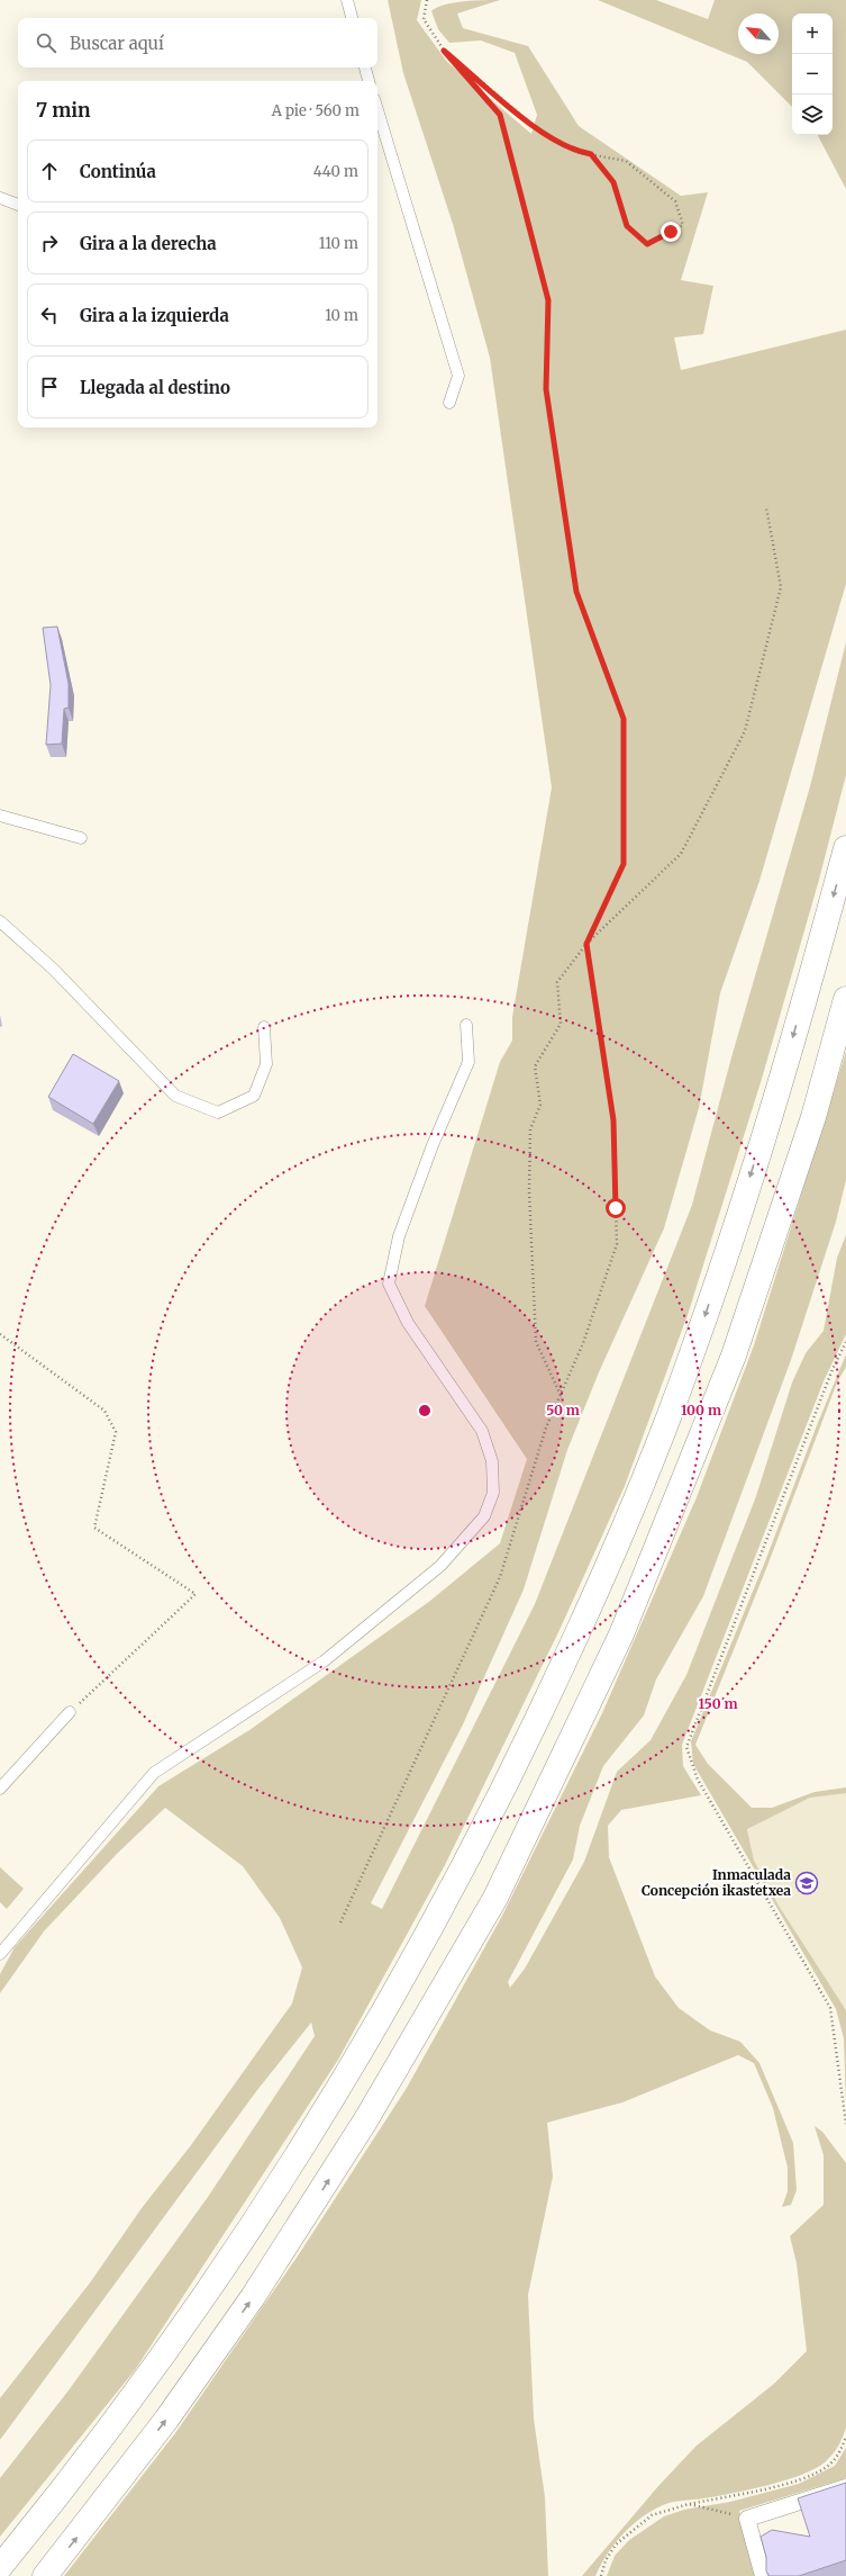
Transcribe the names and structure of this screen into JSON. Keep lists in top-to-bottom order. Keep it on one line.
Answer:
{"places":{"school or university":["Inmaculada Concepción ikastetxea"]},"north":"top left","page":{"map_buttons":["+","−"],"search":"Buscar aquí","heading":["7 min","A pie · 560 m"],"list":[["Continúa","440 m"],["Gira a la derecha","110 m"],["Gira a la izquierda","10 m"],"Llegada al destino"]},"rings":["50 m","100 m","150 m"]}
